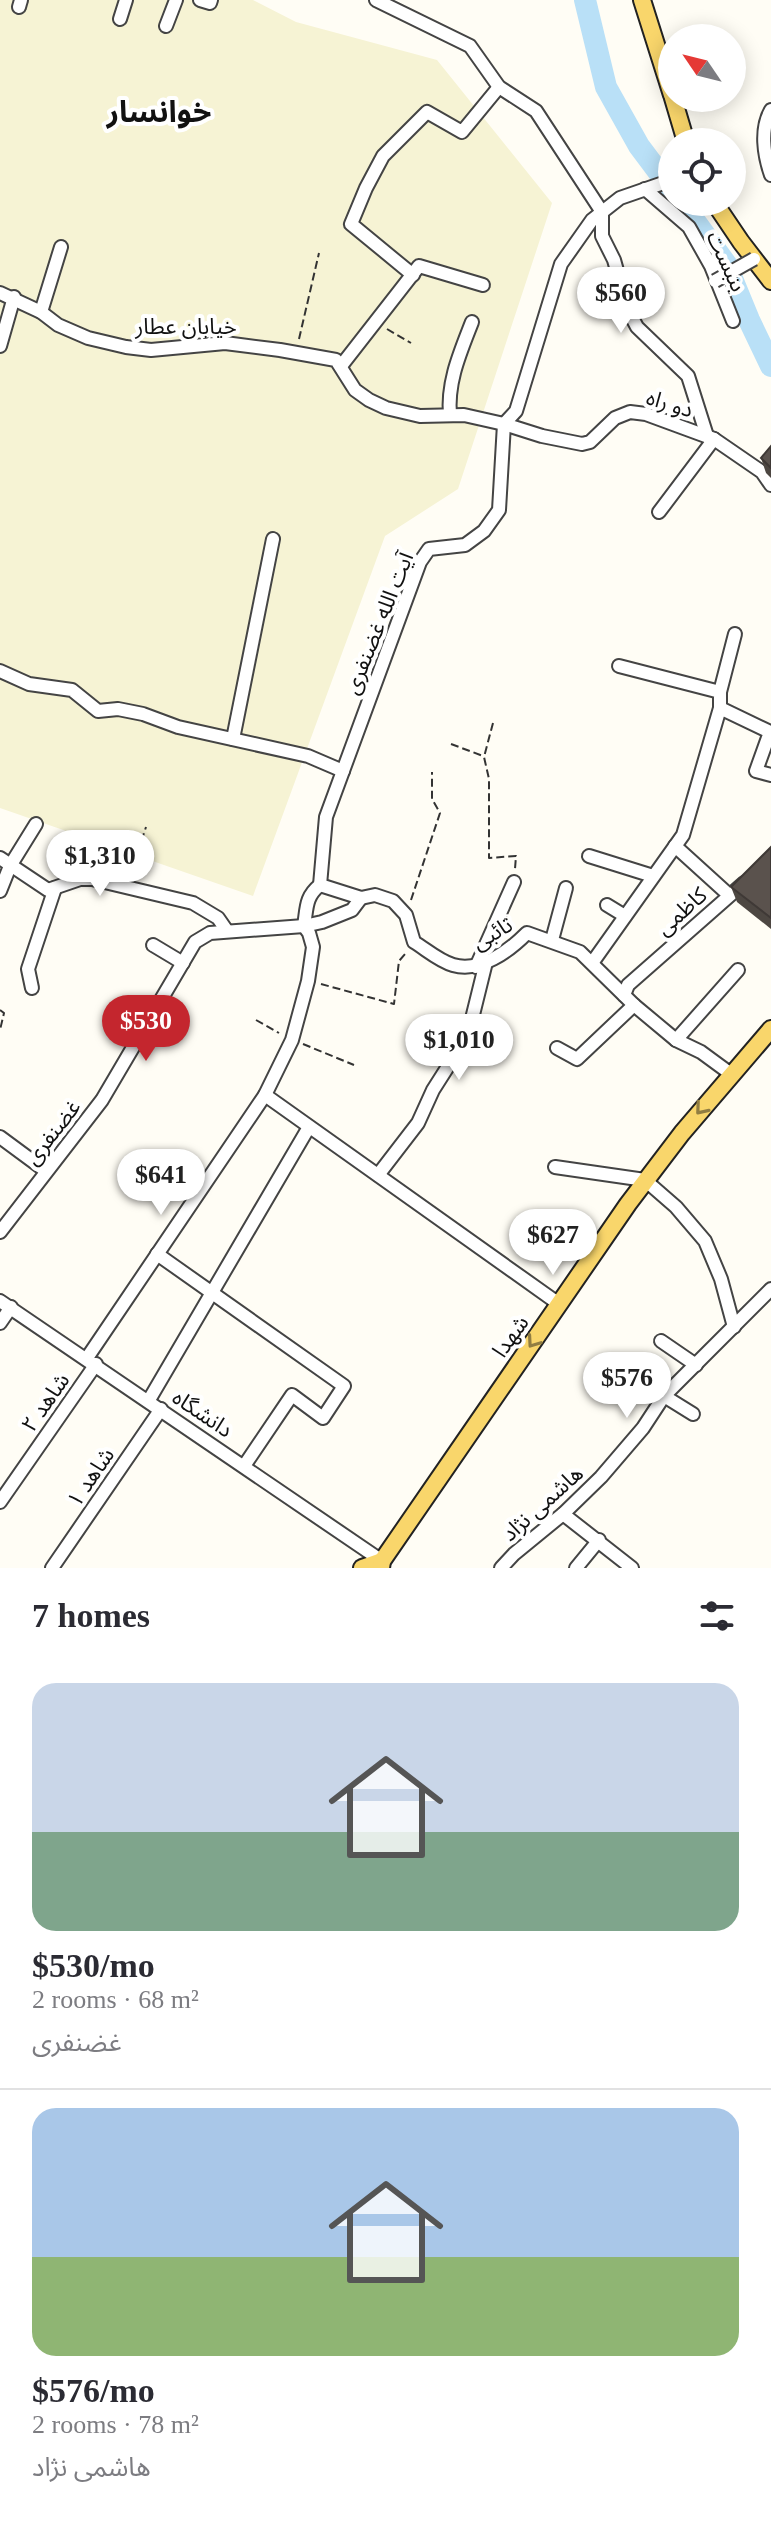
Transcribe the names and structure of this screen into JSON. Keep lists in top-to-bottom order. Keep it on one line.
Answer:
{"streets":{"main road":["شهدا"],"street":["بنبست","خیابان عطار","دو راه","آیت الله غضنفری","کاظمی","تائبی","غضنفری","شاهد ۲","دانشگاه","شاهد ۱","هاشمی نژاد"]},"crossings":[["بنبست","آیت الله غضنفری"],["دو راه","آیت الله غضنفری"],["آیت الله غضنفری","غضنفری"],["آیت الله غضنفری","شاهد ۲"],["غضنفری","شاهد ۲"],["شهدا","دانشگاه"],["شاهد ۲","دانشگاه"],["دانشگاه","شاهد ۱"]],"one_way":["شهدا"],"districts":["خوانسار"],"north":"top left","page":{"price":["$560","$1,310","$530","$1,010","$641","$627","$576"],"heading":"7 homes","list":[{"name":"$530/mo","note":"2 rooms · 68 m² · غضنفری"},{"name":"$576/mo","note":"2 rooms · 78 m² · هاشمی نژاد"}]}}
